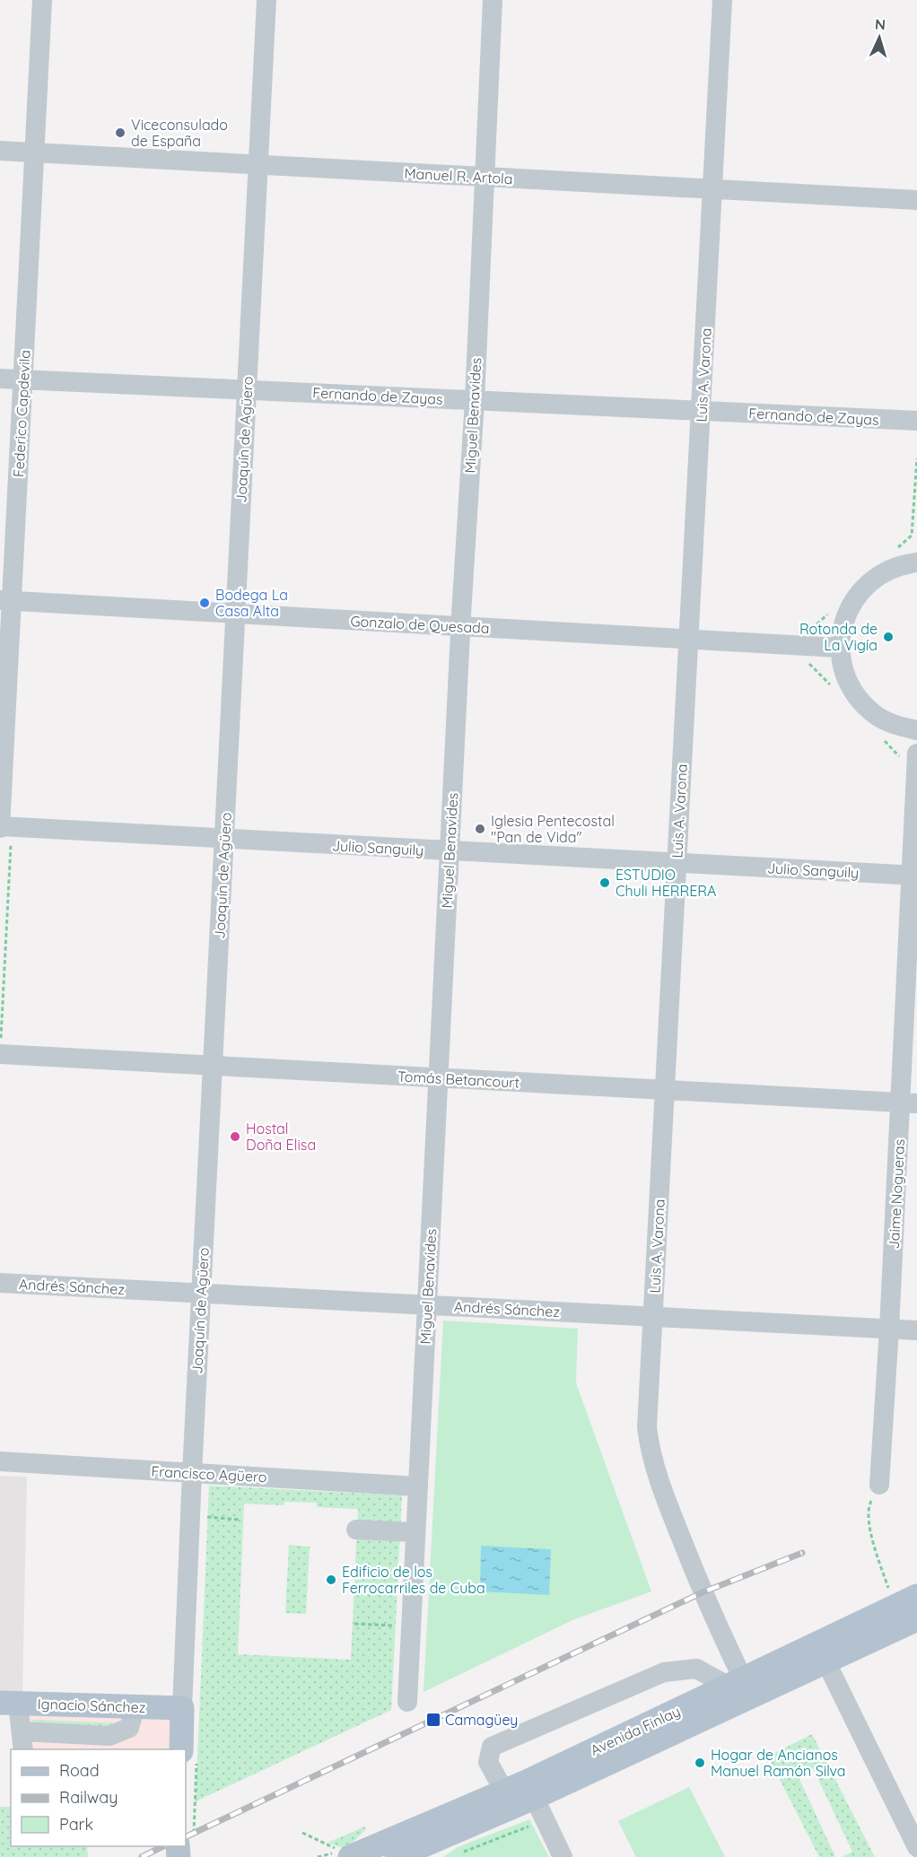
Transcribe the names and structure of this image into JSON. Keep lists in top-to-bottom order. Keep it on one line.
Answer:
{"streets":{"main road":["Joaquín de Agüero","Ignacio Sánchez","Avenida Finlay"],"street":["Manuel R. Artola","Luis A. Varona","Fernando de Zayas","Federico Capdevila","Miguel Benavides","Gonzalo de Quesada","Julio Sanguily","Tomás Betancourt","Jaime Nogueras","Andrés Sánchez","Francisco Agüero"]},"crossings":[["Manuel R. Artola","Luis A. Varona"],["Manuel R. Artola","Federico Capdevila"],["Manuel R. Artola","Miguel Benavides"],["Manuel R. Artola","Joaquín de Agüero"],["Luis A. Varona","Fernando de Zayas"],["Luis A. Varona","Gonzalo de Quesada"],["Luis A. Varona","Julio Sanguily"],["Luis A. Varona","Tomás Betancourt"],["Luis A. Varona","Andrés Sánchez"],["Luis A. Varona","Avenida Finlay"],["Fernando de Zayas","Federico Capdevila"],["Fernando de Zayas","Miguel Benavides"],["Fernando de Zayas","Joaquín de Agüero"],["Federico Capdevila","Gonzalo de Quesada"],["Federico Capdevila","Julio Sanguily"],["Miguel Benavides","Gonzalo de Quesada"],["Miguel Benavides","Julio Sanguily"],["Miguel Benavides","Tomás Betancourt"],["Miguel Benavides","Andrés Sánchez"],["Miguel Benavides","Francisco Agüero"],["Joaquín de Agüero","Gonzalo de Quesada"],["Joaquín de Agüero","Julio Sanguily"],["Joaquín de Agüero","Tomás Betancourt"],["Joaquín de Agüero","Andrés Sánchez"],["Joaquín de Agüero","Francisco Agüero"],["Joaquín de Agüero","Ignacio Sánchez"],["Julio Sanguily","Jaime Nogueras"],["Tomás Betancourt","Jaime Nogueras"],["Jaime Nogueras","Andrés Sánchez"]],"places":{"other":["Viceconsulado de España","Bodega La Casa Alta","Rotonda de La Vigía","Iglesia Pentecostal \"Pan de Vida\"","ESTUDIO Chuli HERRERA","Hostal Doña Elisa","Edificio de los Ferrocarriles de Cuba","Hogar de Ancianos Manuel Ramón Silva"],"transit":["Camagüey"]},"legend":["Road","Railway","Park"],"north":"top"}
